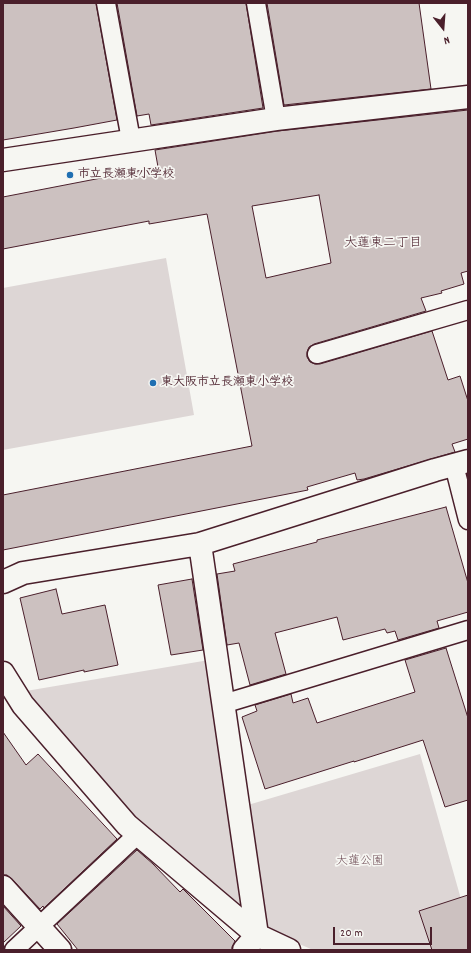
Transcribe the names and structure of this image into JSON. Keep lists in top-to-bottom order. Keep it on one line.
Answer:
{"districts":["大蓮東二丁目"],"parks":["大蓮公園"],"places":["市立長瀬東小学校","東大阪市立長瀬東小学校"],"scale_bar":"20 m","north":"bottom"}
